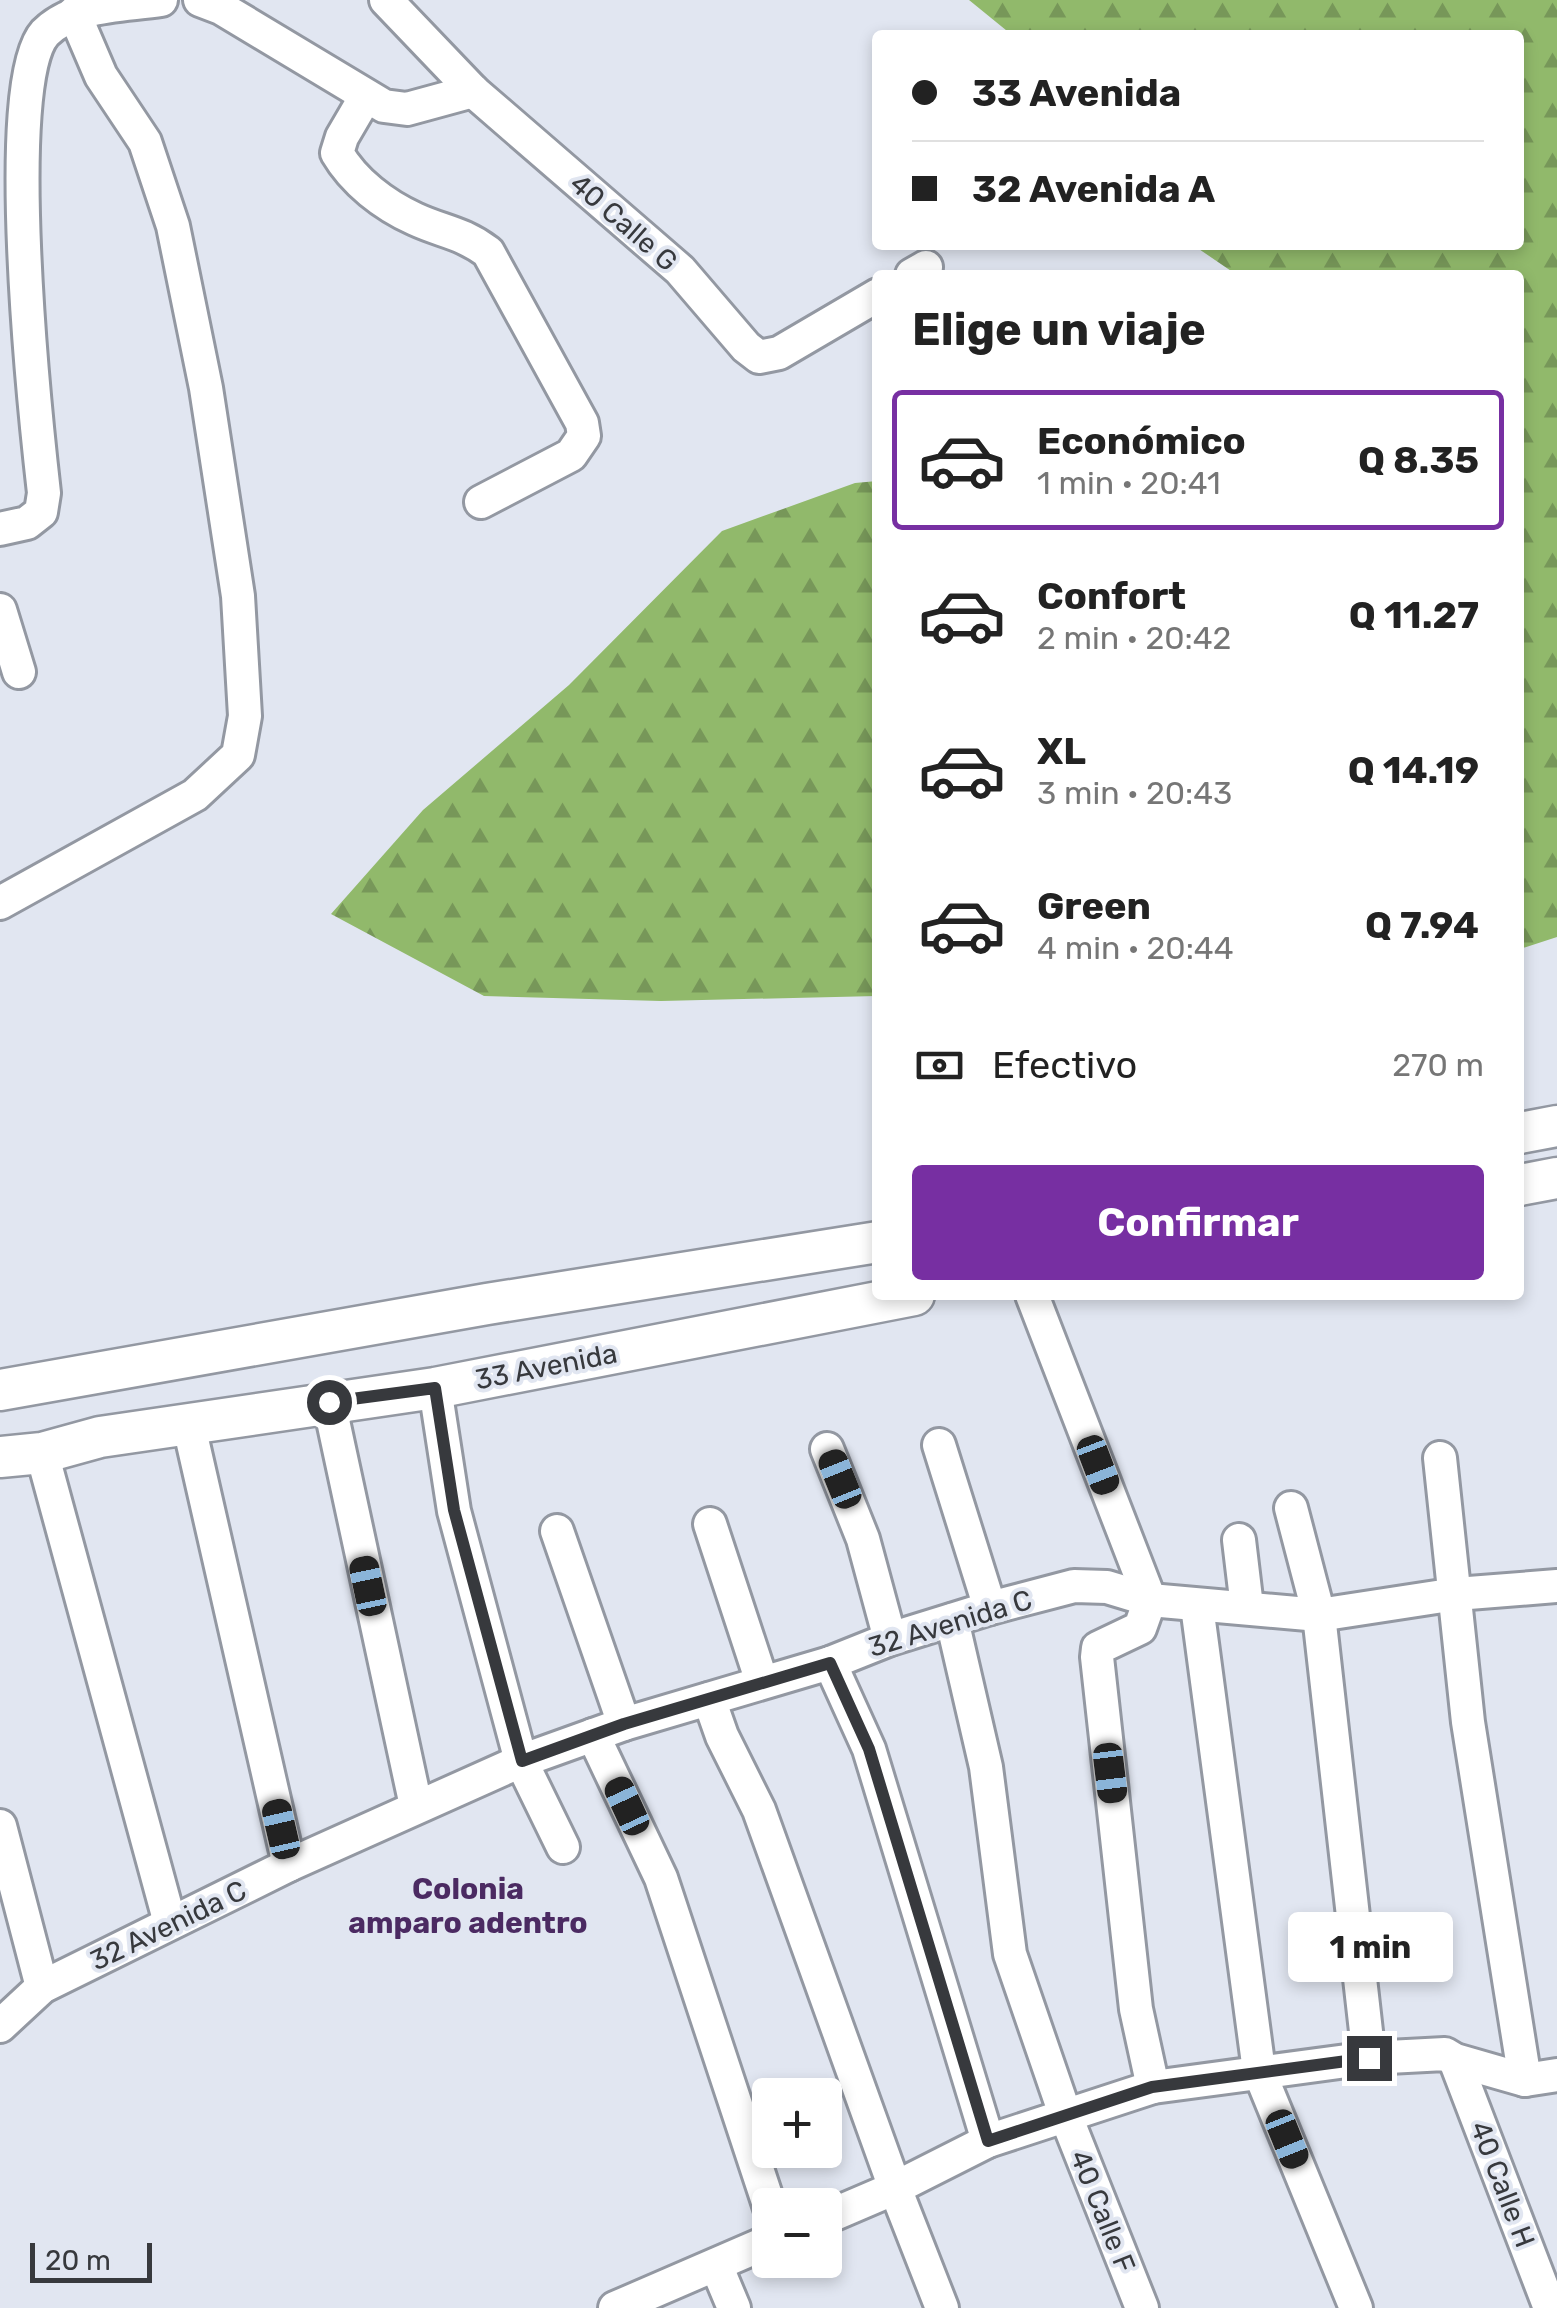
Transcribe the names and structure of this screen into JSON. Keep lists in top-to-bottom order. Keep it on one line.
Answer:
{"streets":{"street":["40 Calle G","33 Avenida","32 Avenida C","40 Calle H","40 Calle F"]},"crossings":[["32 Avenida C","40 Calle F"]],"districts":["Colonia amparo adentro"],"scale_bar":"20 m","page":{"banner":["33 Avenida","32 Avenida A"],"heading":"Elige un viaje","list":[{"name":"Económico","note":"1 min · 20:41","value":"Q 8.35"},{"name":"Confort","note":"2 min · 20:42","value":"Q 11.27"},{"name":"XL","note":"3 min · 20:43","value":"Q 14.19"},{"name":"Green","note":"4 min · 20:44","value":"Q 7.94"}],"pay":["Efectivo","270 m"],"buttons":"Confirmar","bubble":"1 min","map_buttons":["+","−"],"scale":"20 m"}}
